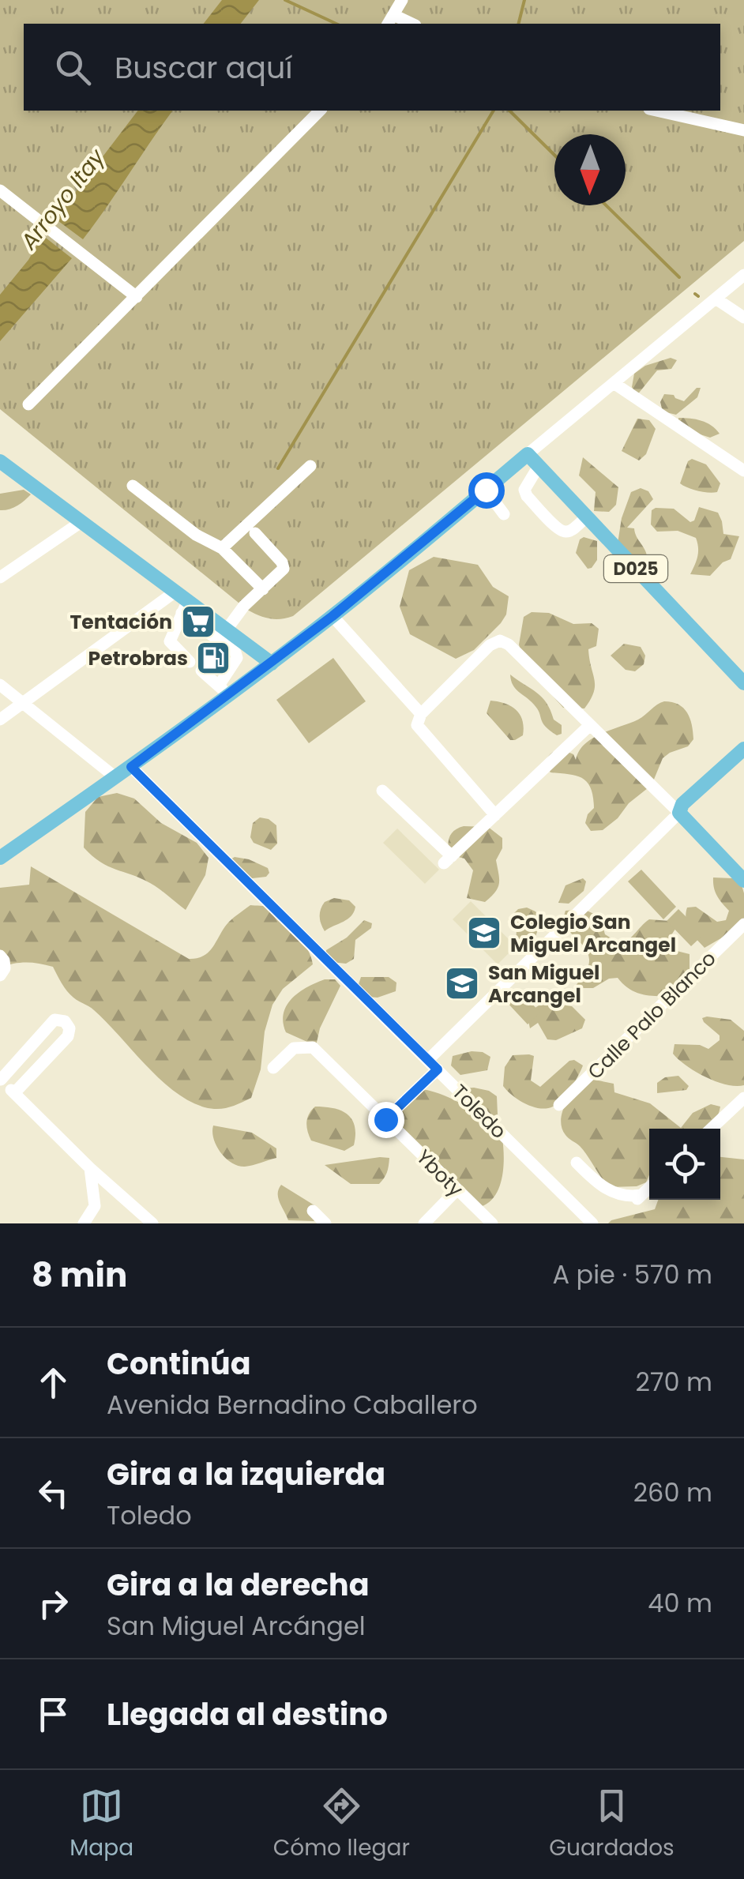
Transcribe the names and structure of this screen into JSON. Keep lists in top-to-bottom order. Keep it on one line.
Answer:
{"streets":{"main road":["D025"],"street":["Calle Palo Blanco","Toledo","Yboty"]},"water":["Arroyo Itay"],"places":{"supermarket":["Tentación"],"fuel station":["Petrobras"],"school or university":["Colegio San Miguel Arcangel","San Miguel Arcangel"]},"north":"bottom","page":{"search":"Buscar aquí","heading":["8 min","A pie · 570 m"],"list":[["Continúa","Avenida Bernadino Caballero","270 m"],["Gira a la izquierda","Toledo","260 m"],["Gira a la derecha","San Miguel Arcángel","40 m"],"Llegada al destino"],"nav":["Mapa","Cómo llegar","Guardados"]}}
